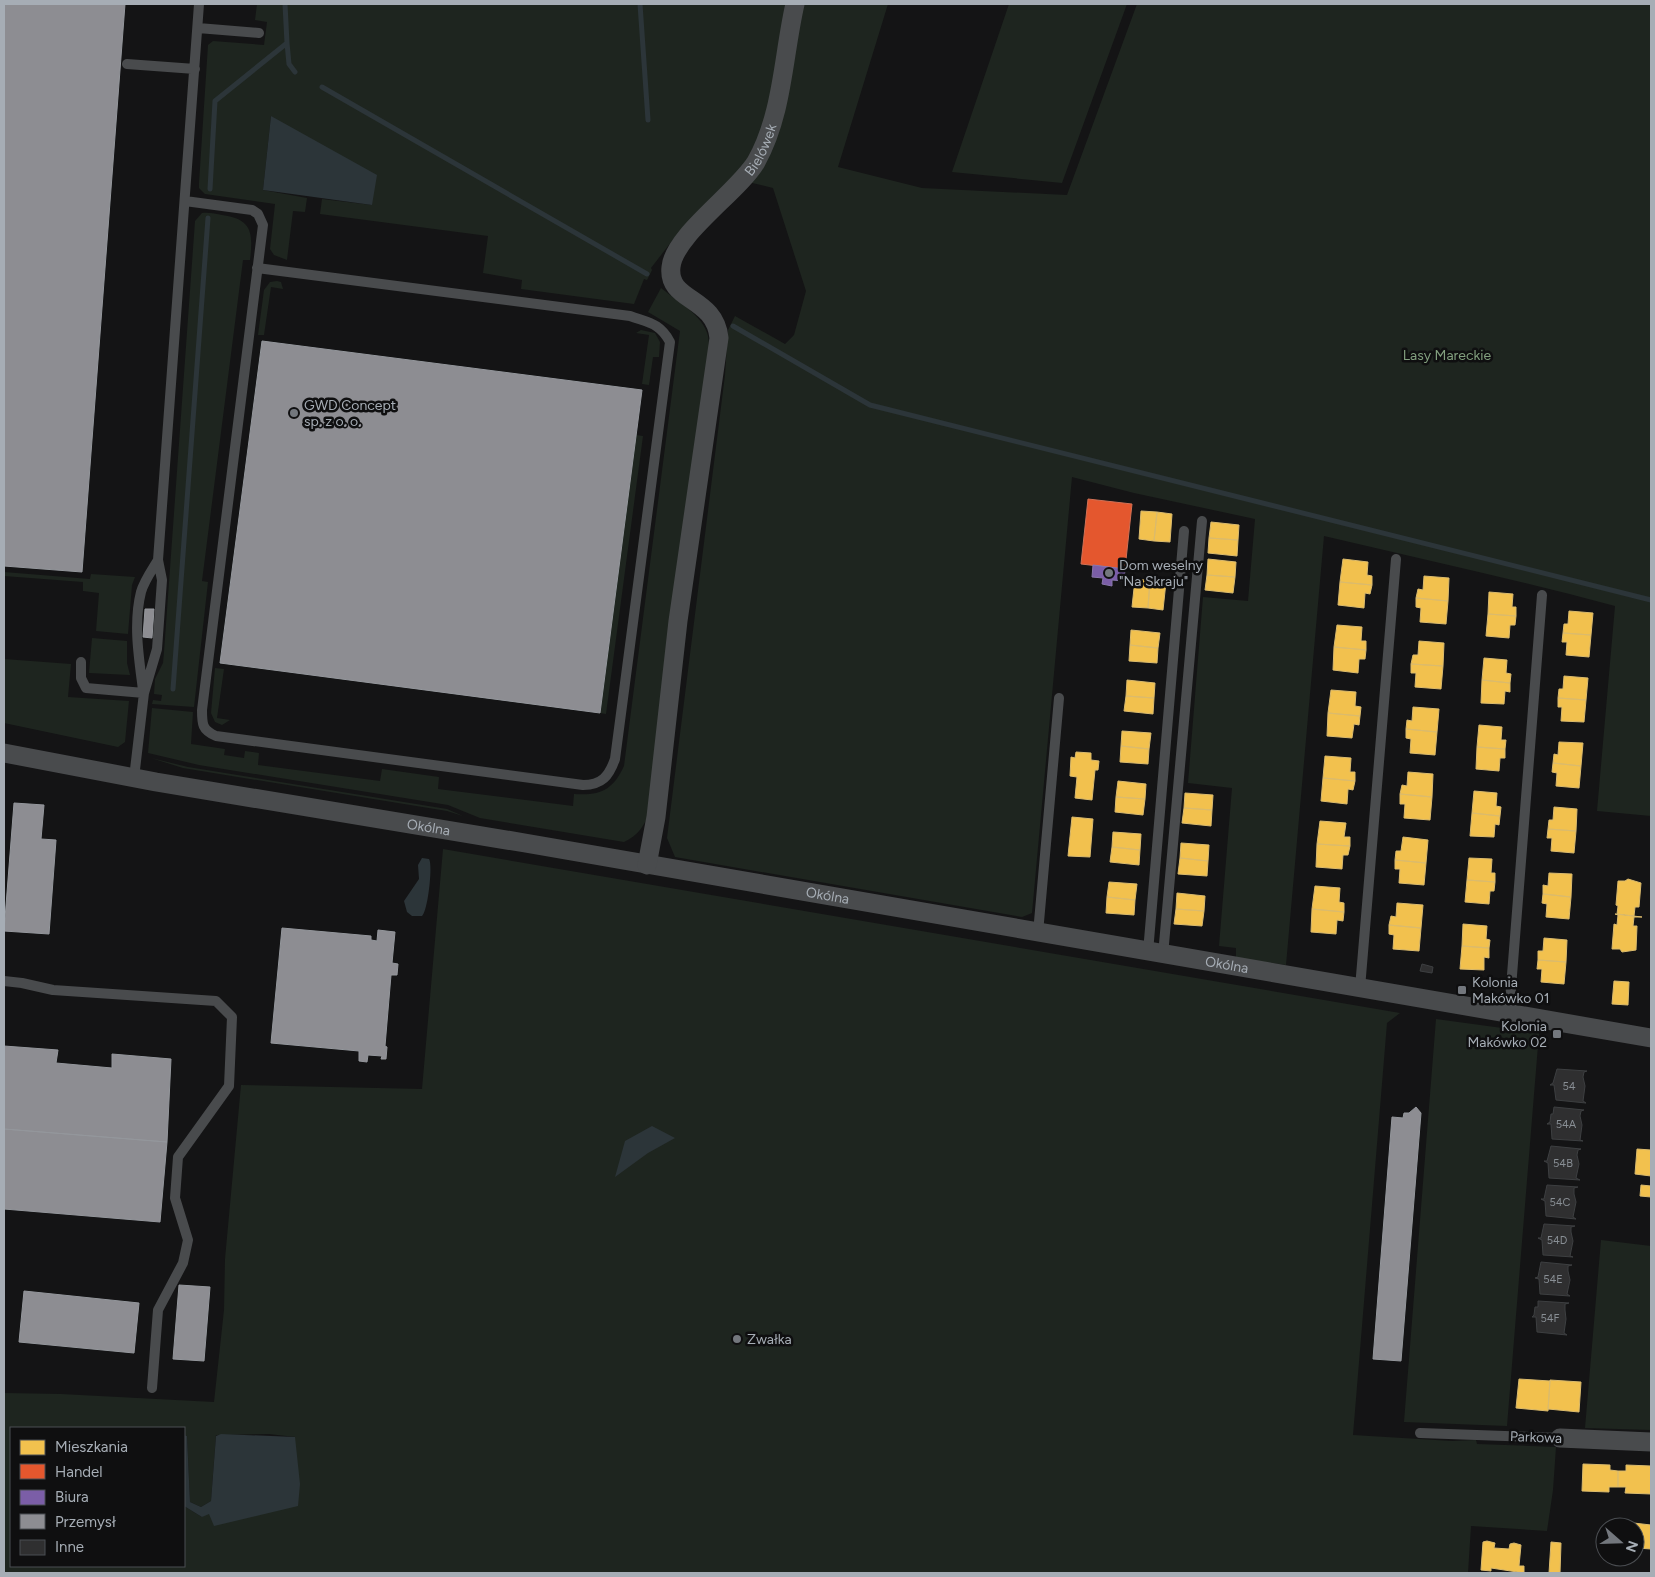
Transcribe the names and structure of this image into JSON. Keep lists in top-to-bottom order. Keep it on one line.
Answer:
{"streets":{"street":["Bielówek","Okólna","Parkowa"]},"crossings":[["Bielówek","Okólna"]],"parks":["Lasy Mareckie"],"places":{"other":["GWD Concept sp. z o. o.","Dom weselny \"Na Skraju\"","Zwałka"],"transit":["Kolonia Makówko 01","Kolonia Makówko 02"]},"house_numbers":["54","54A","54B","54C","54D","54E","54F"],"legend":["Mieszkania","Handel","Biura","Przemysł","Inne"],"north":"right"}
